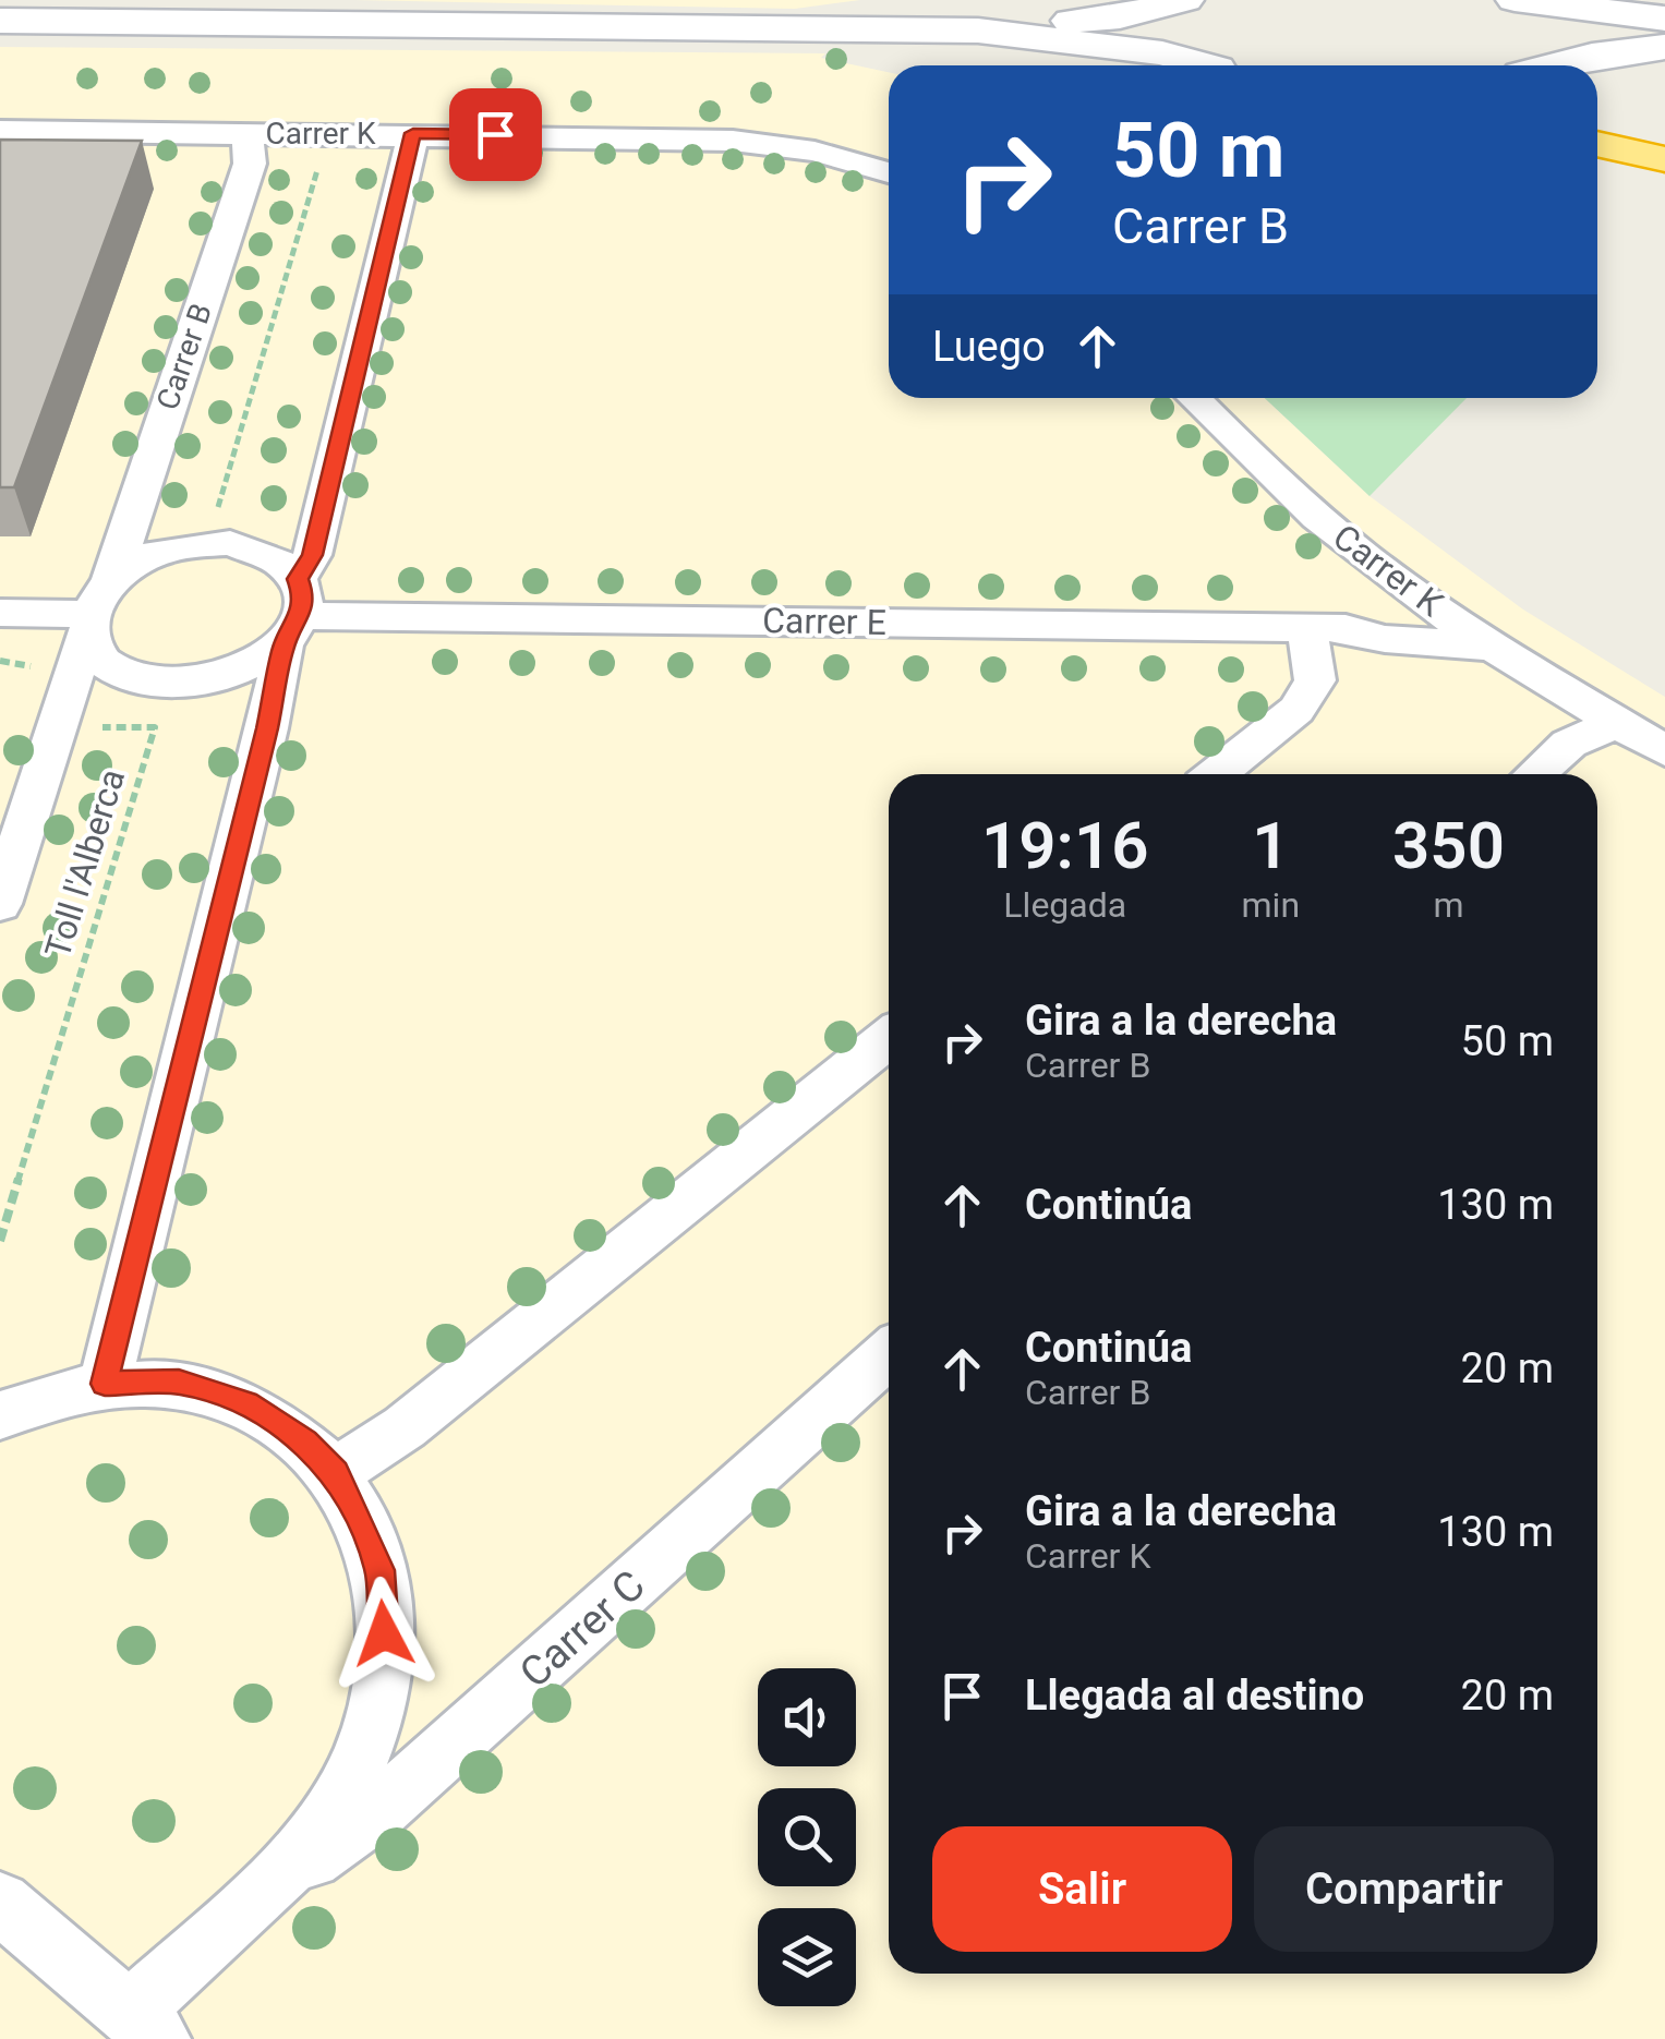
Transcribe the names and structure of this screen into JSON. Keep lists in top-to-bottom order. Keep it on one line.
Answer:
{"streets":{"street":["Carrer K","Carrer B","Carrer E","Carrer C"],"path":["Toll l'Alberca"]},"crossings":[["Carrer K","Carrer B"],["Carrer K","Carrer E"],["Carrer B","Carrer E"]],"page":{"turn":["50 m","Carrer B"],"then":"Luego","eta":["19:16","Llegada","1","min","350","m"],"list":[{"name":"Gira a la derecha","note":"Carrer B","value":"50 m"},{"name":"Continúa","value":"130 m"},{"name":"Continúa","note":"Carrer B","value":"20 m"},{"name":"Gira a la derecha","note":"Carrer K","value":"130 m"},{"name":"Llegada al destino","value":"20 m"}],"buttons":["Salir","Compartir"]}}
